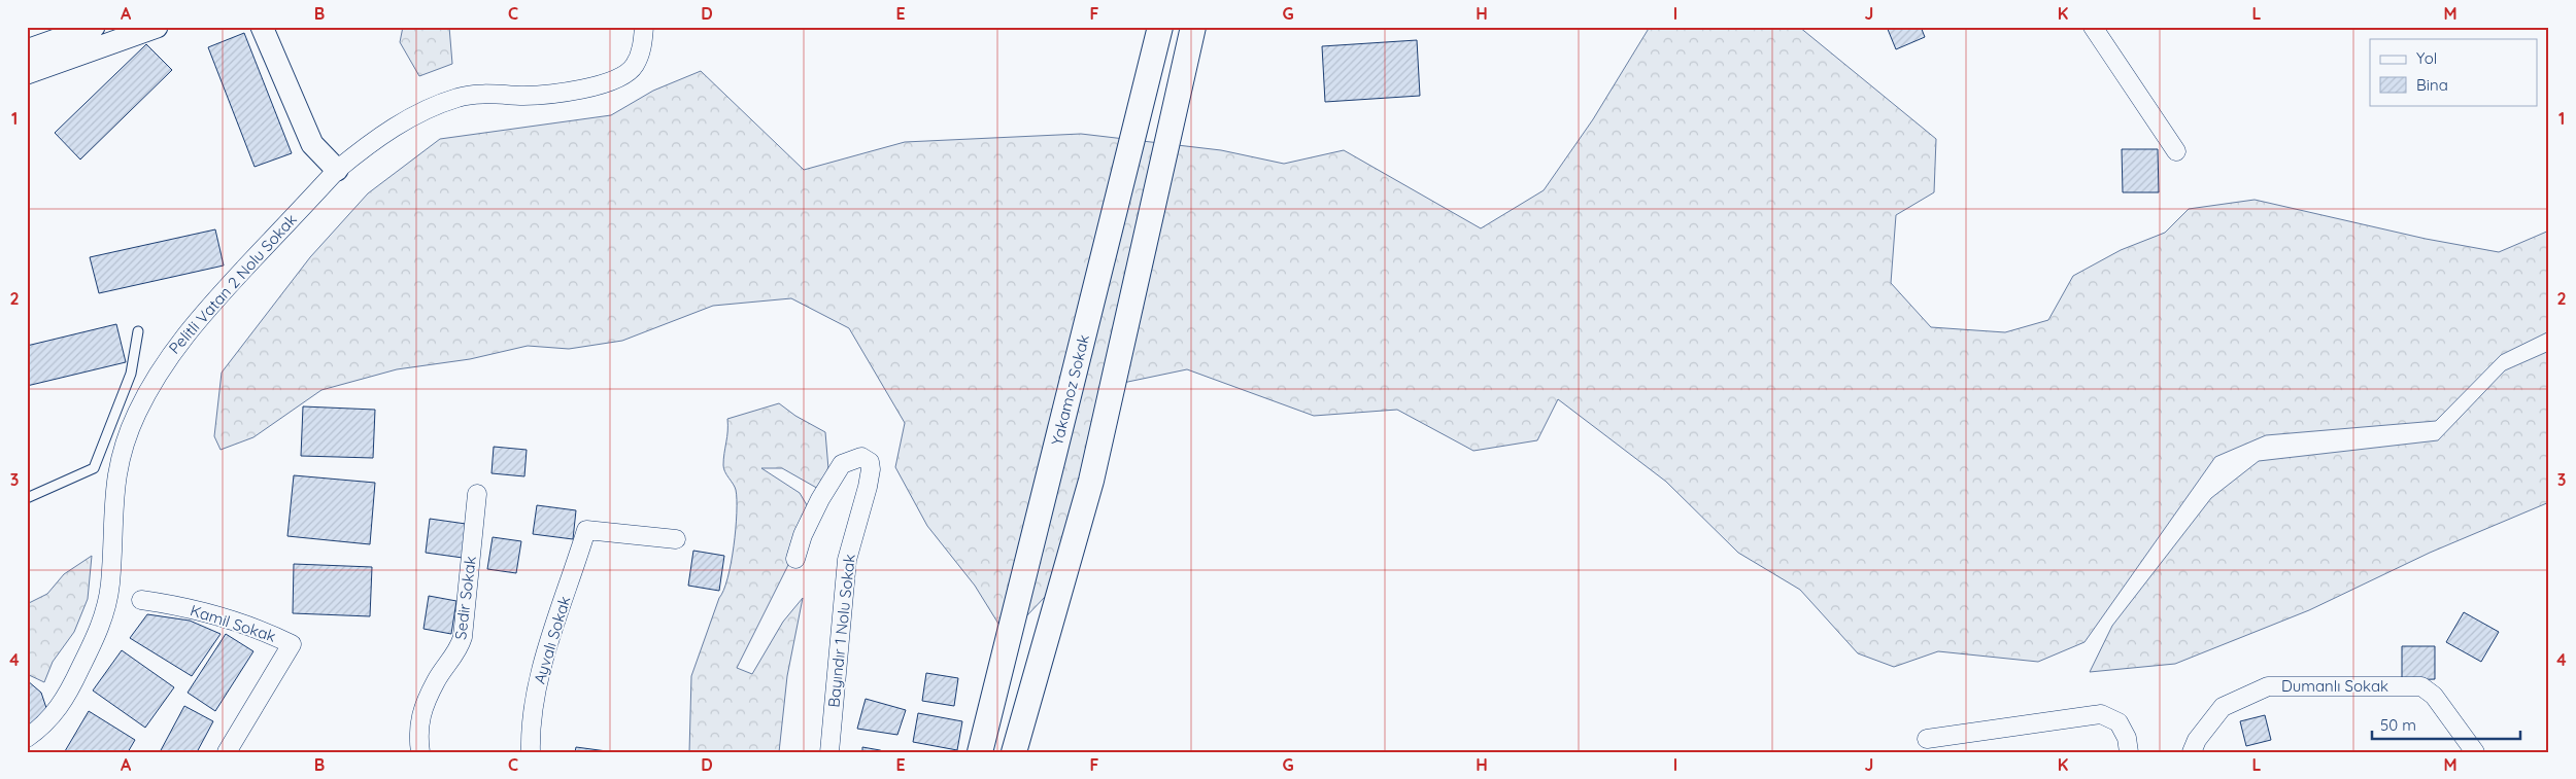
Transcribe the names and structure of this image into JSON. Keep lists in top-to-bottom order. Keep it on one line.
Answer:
{"streets":{"main road":["Yakamoz Sokak"],"street":["Pelitli Vatan 2 Nolu Sokak","Sedir Sokak","Kamil Sokak","Bayındır 1 Nolu Sokak","Ayvalı Sokak","Dumanlı Sokak"]},"legend":["Yol","Bina"],"scale_bar":"50 m","grid":{"columns":["A","B","C","D","E","F","G","H","I","J","K","L","M"],"rows":["1","2","3","4"]}}
